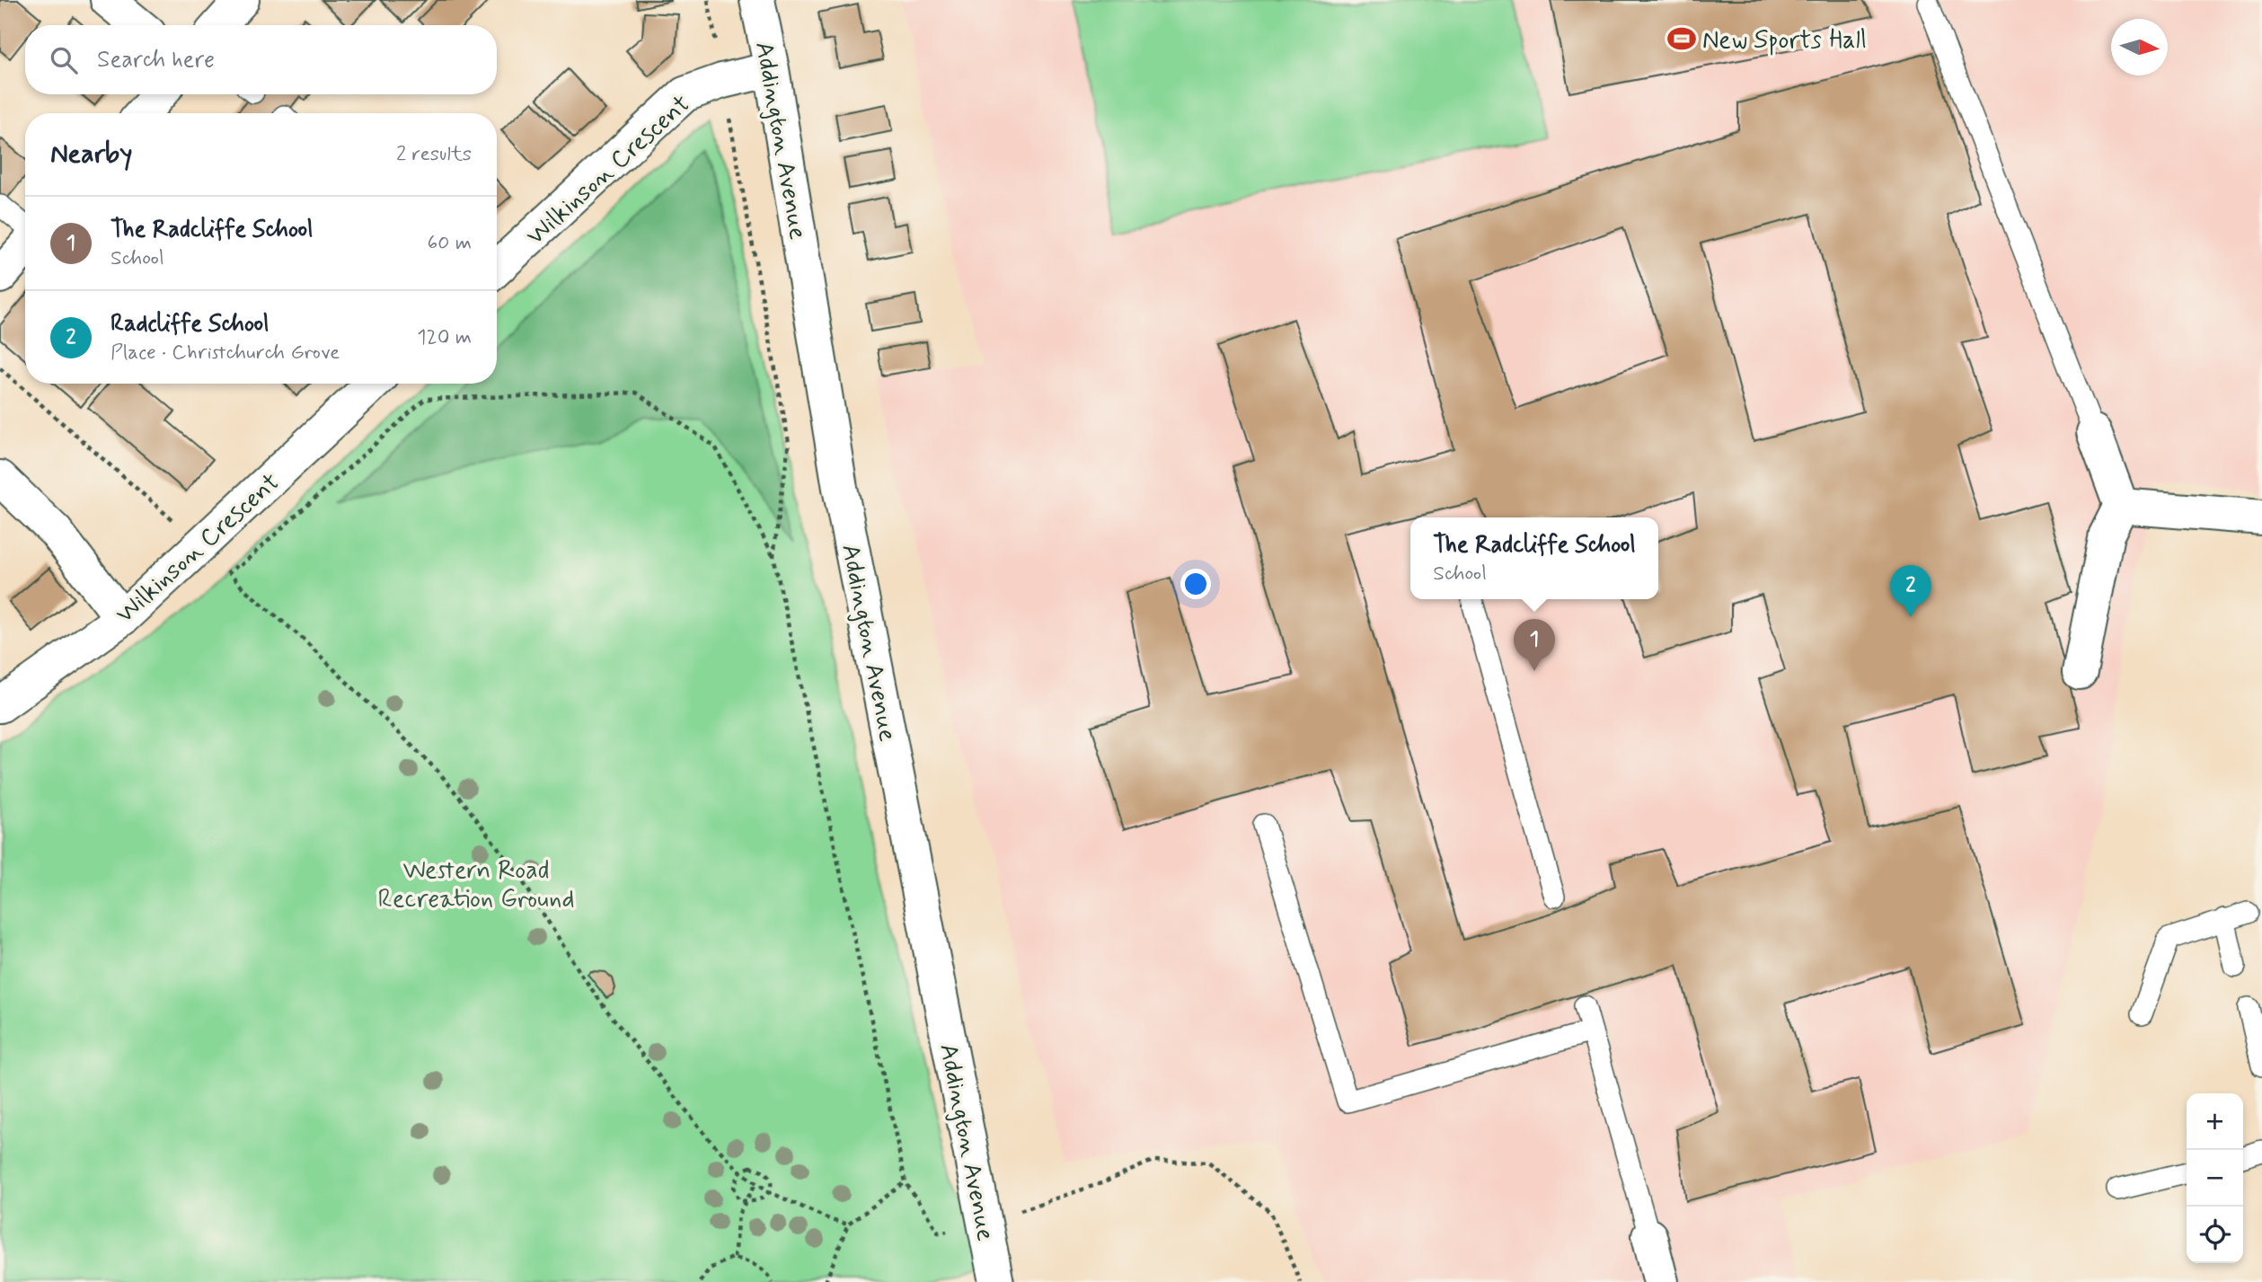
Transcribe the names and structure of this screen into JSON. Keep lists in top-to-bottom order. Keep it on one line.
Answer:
{"streets":{"street":["Addington Avenue","Wilkinson Crescent"]},"crossings":[["Addington Avenue","Wilkinson Crescent"]],"parks":["Western Road Recreation Ground"],"places":{"sports":["New Sports Hall"]},"north":"right","page":{"search":"Search here","heading":["Nearby","2 results"],"list":[{"mark":"1","name":"The Radcliffe School","note":"School","value":"60 m"},{"mark":"2","name":"Radcliffe School","note":"Place · Christchurch Grove","value":"120 m"}],"popup":["The Radcliffe School","School"],"pins":["2","1"],"map_buttons":["+","−"]}}
